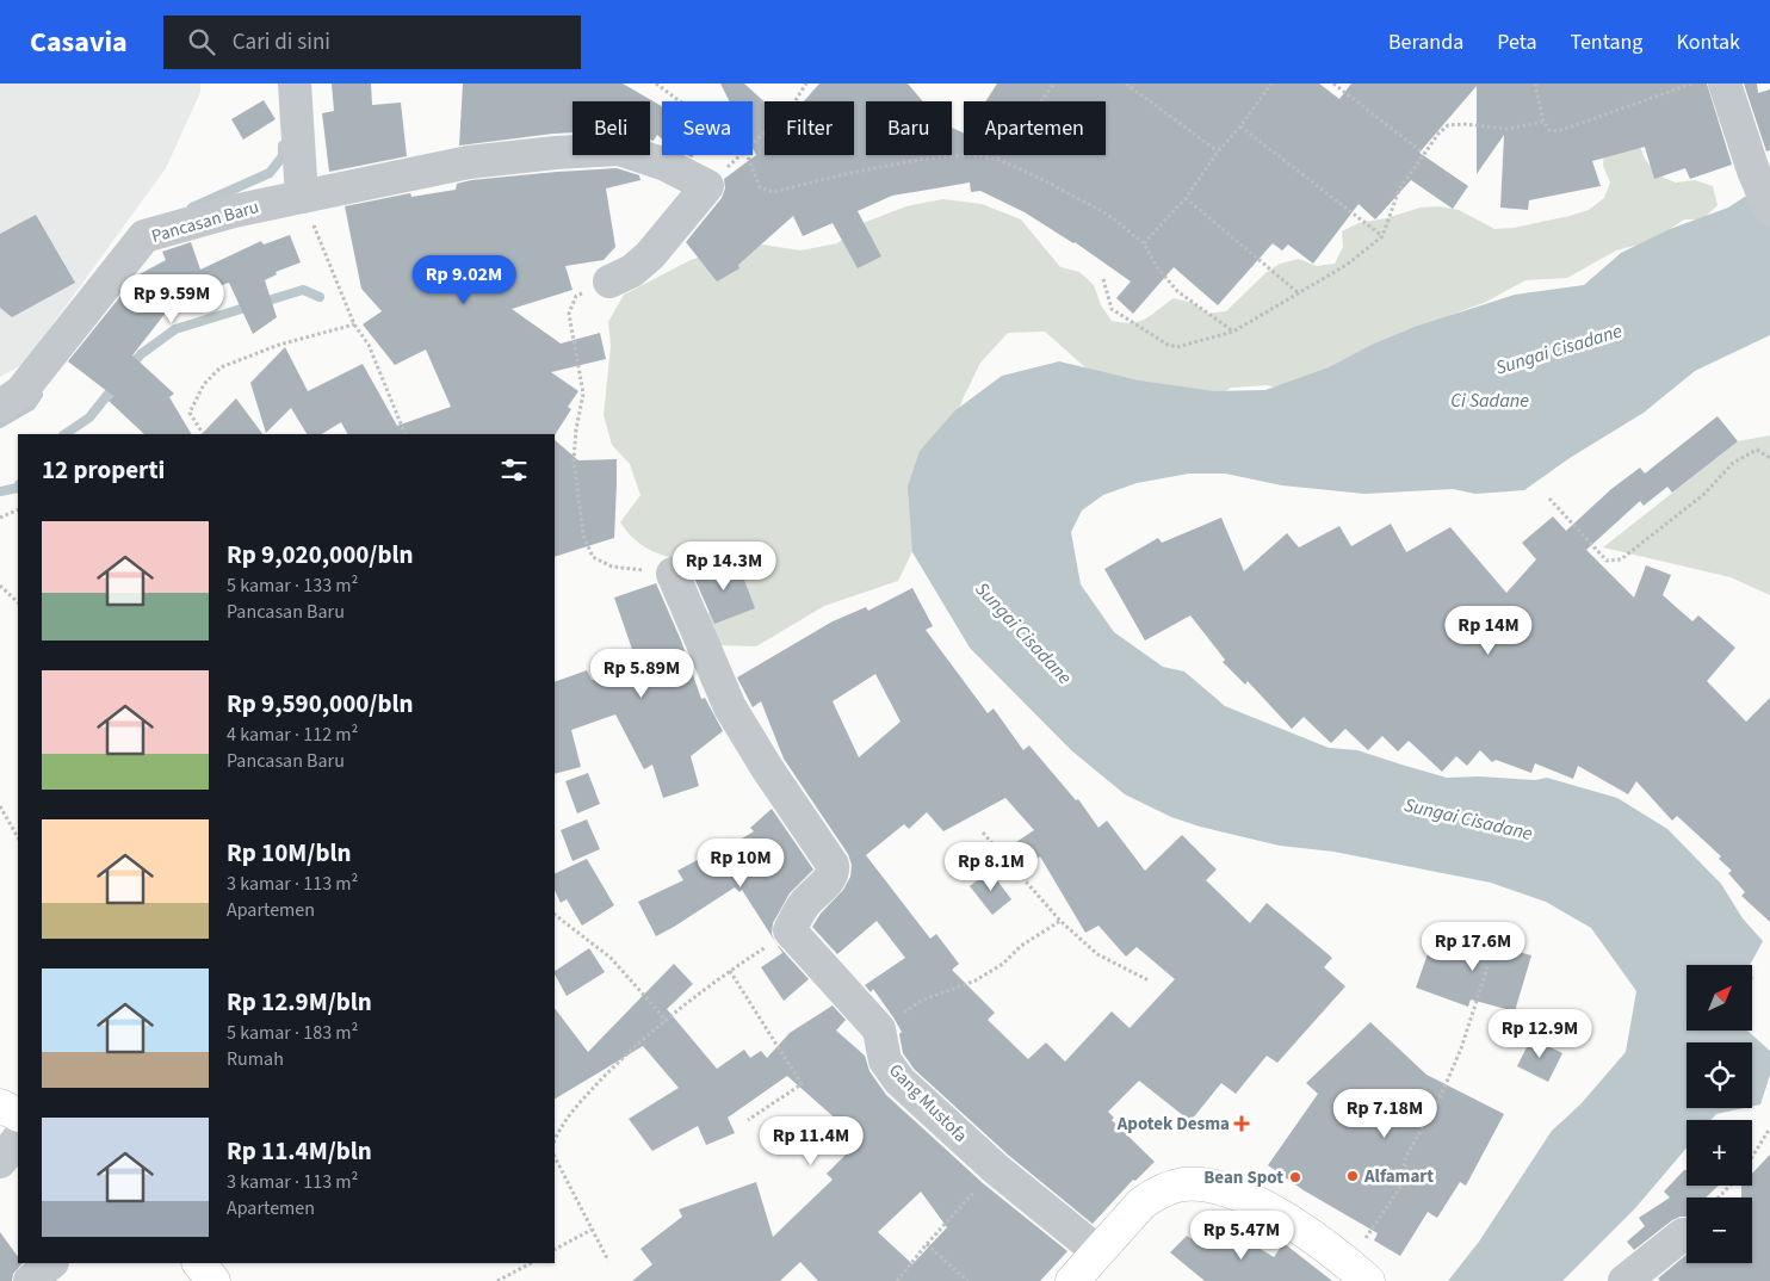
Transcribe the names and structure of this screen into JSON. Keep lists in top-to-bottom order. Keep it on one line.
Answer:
{"streets":{"street":["Pancasan Baru","Gang Mustofa"]},"water":["Sungai Cisadane","Ci Sadane"],"places":{"health":["Apotek Desma"],"other":["Alfamart","Bean Spot"]},"north":"top right","page":{"header":"Casavia","search":"Cari di sini","nav":["Beranda","Peta","Tentang","Kontak"],"chip":["Beli","Sewa","Filter","Baru","Apartemen"],"price":["Rp 9.02M","Rp 9.59M","Rp 14.3M","Rp 14M","Rp 5.89M","Rp 10M","Rp 8.1M","Rp 17.6M","Rp 12.9M","Rp 7.18M","Rp 11.4M","Rp 5.47M"],"heading":"12 properti","list":[{"name":"Rp 9,020,000/bln","note":"5 kamar · 133 m² · Pancasan Baru"},{"name":"Rp 9,590,000/bln","note":"4 kamar · 112 m² · Pancasan Baru"},{"name":"Rp 10M/bln","note":"3 kamar · 113 m² · Apartemen"},{"name":"Rp 12.9M/bln","note":"5 kamar · 183 m² · Rumah"},{"name":"Rp 11.4M/bln","note":"3 kamar · 113 m² · Apartemen"}],"map_buttons":["+","−"]}}
